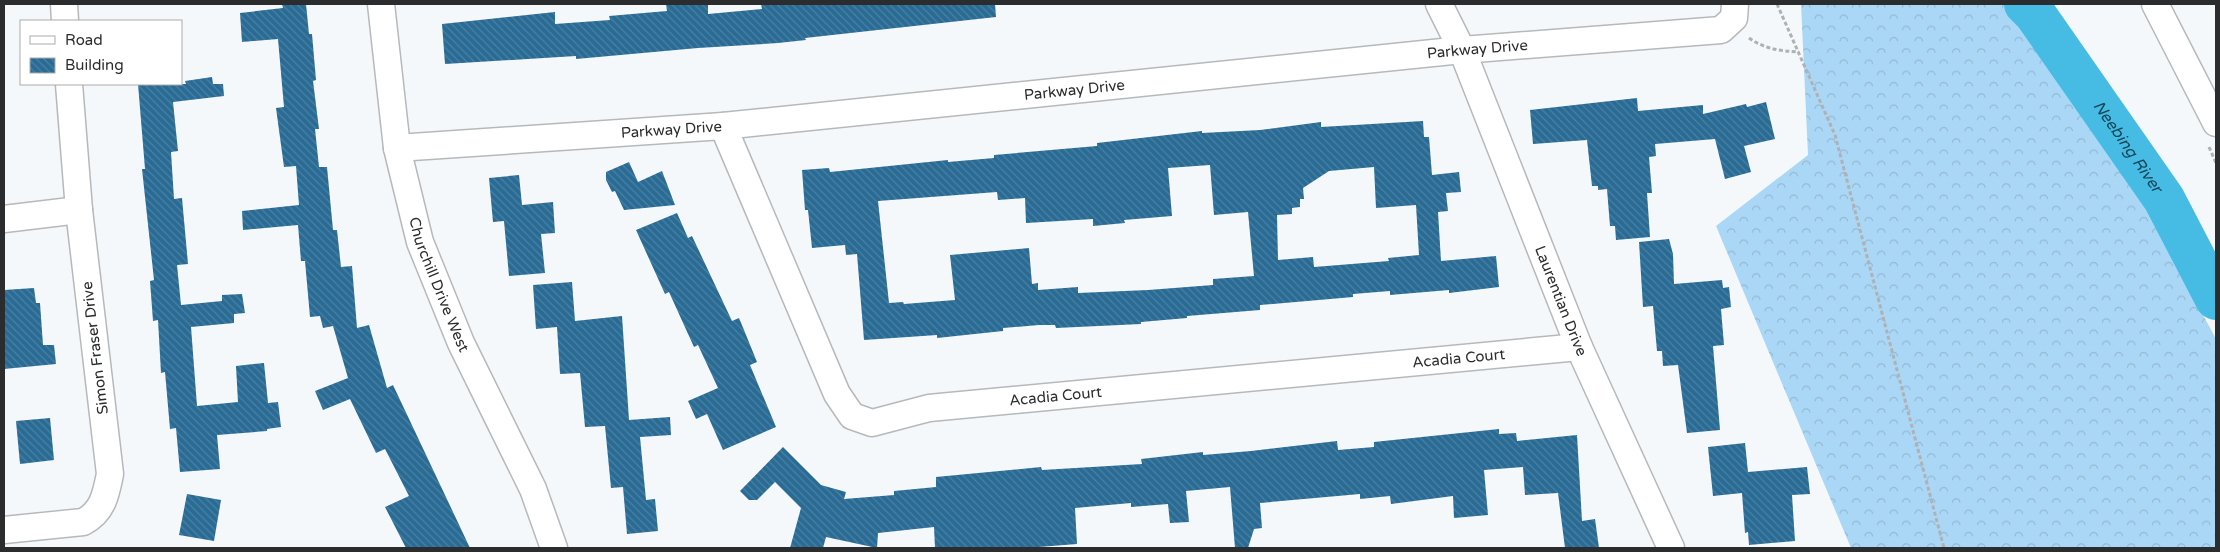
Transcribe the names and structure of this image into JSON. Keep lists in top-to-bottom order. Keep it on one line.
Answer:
{"streets":{"street":["Parkway Drive","Churchill Drive West","Laurentian Drive","Simon Fraser Drive","Acadia Court"]},"crossings":[["Parkway Drive","Churchill Drive West"],["Parkway Drive","Laurentian Drive"],["Parkway Drive","Acadia Court"],["Laurentian Drive","Acadia Court"]],"water":["Neebing River"],"legend":["Road","Building"]}
